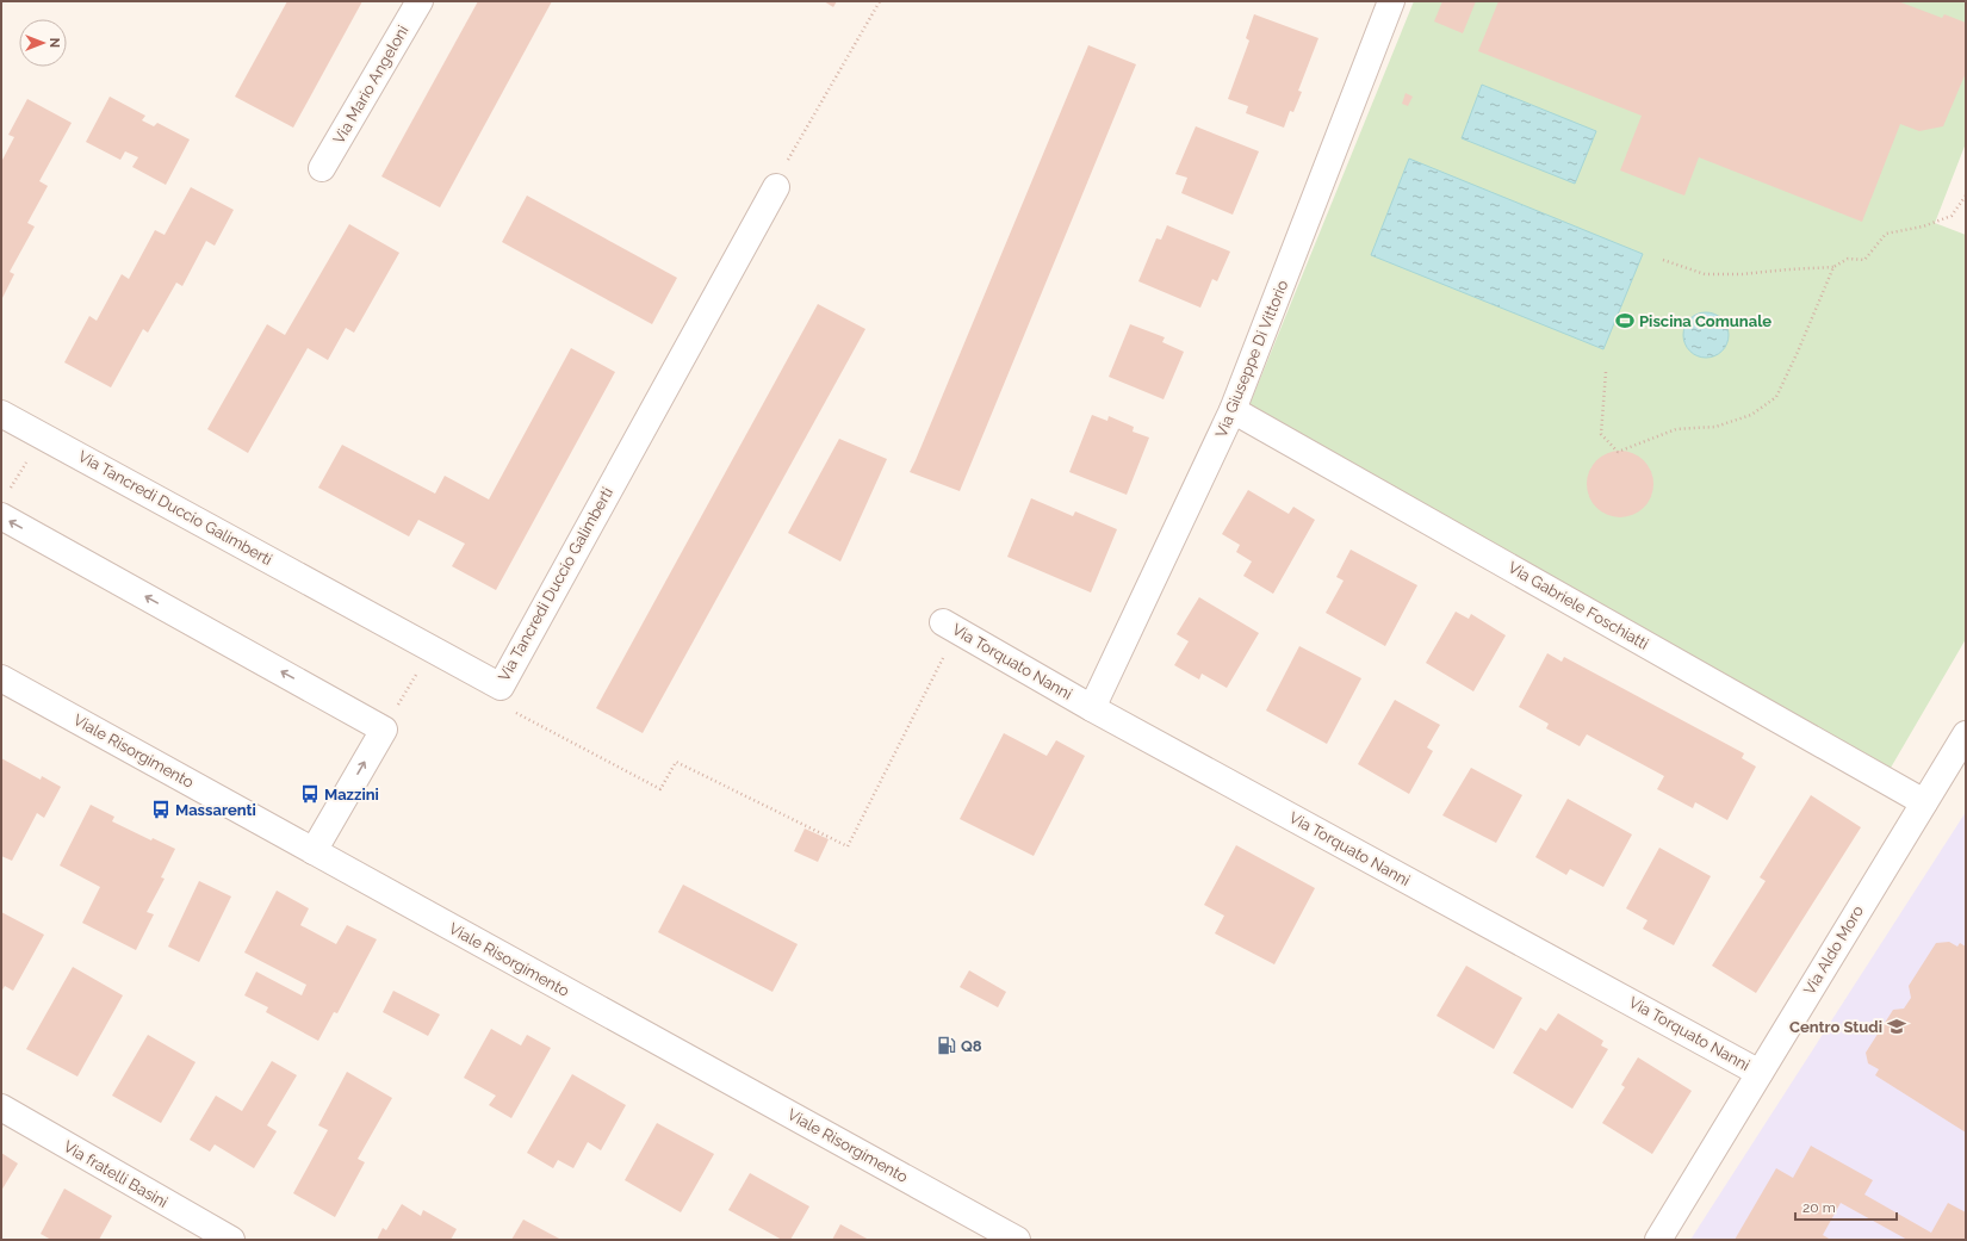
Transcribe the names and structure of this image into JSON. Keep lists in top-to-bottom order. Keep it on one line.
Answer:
{"streets":{"street":["Via Mario Angeloni","Via Giuseppe Di Vittorio","Via Tancredi Duccio Galimberti","Via Gabriele Foschiatti","Via Torquato Nanni","Viale Risorgimento","Via Aldo Moro","Via fratelli Basini"]},"crossings":[["Via Giuseppe Di Vittorio","Via Gabriele Foschiatti"],["Via Giuseppe Di Vittorio","Via Torquato Nanni"],["Via Gabriele Foschiatti","Via Aldo Moro"],["Via Torquato Nanni","Via Aldo Moro"]],"places":{"sports":["Piscina Comunale"],"bus stop":["Mazzini","Massarenti"],"school or university":["Centro Studi"],"fuel station":["Q8"]},"scale_bar":"20 m","north":"right"}
